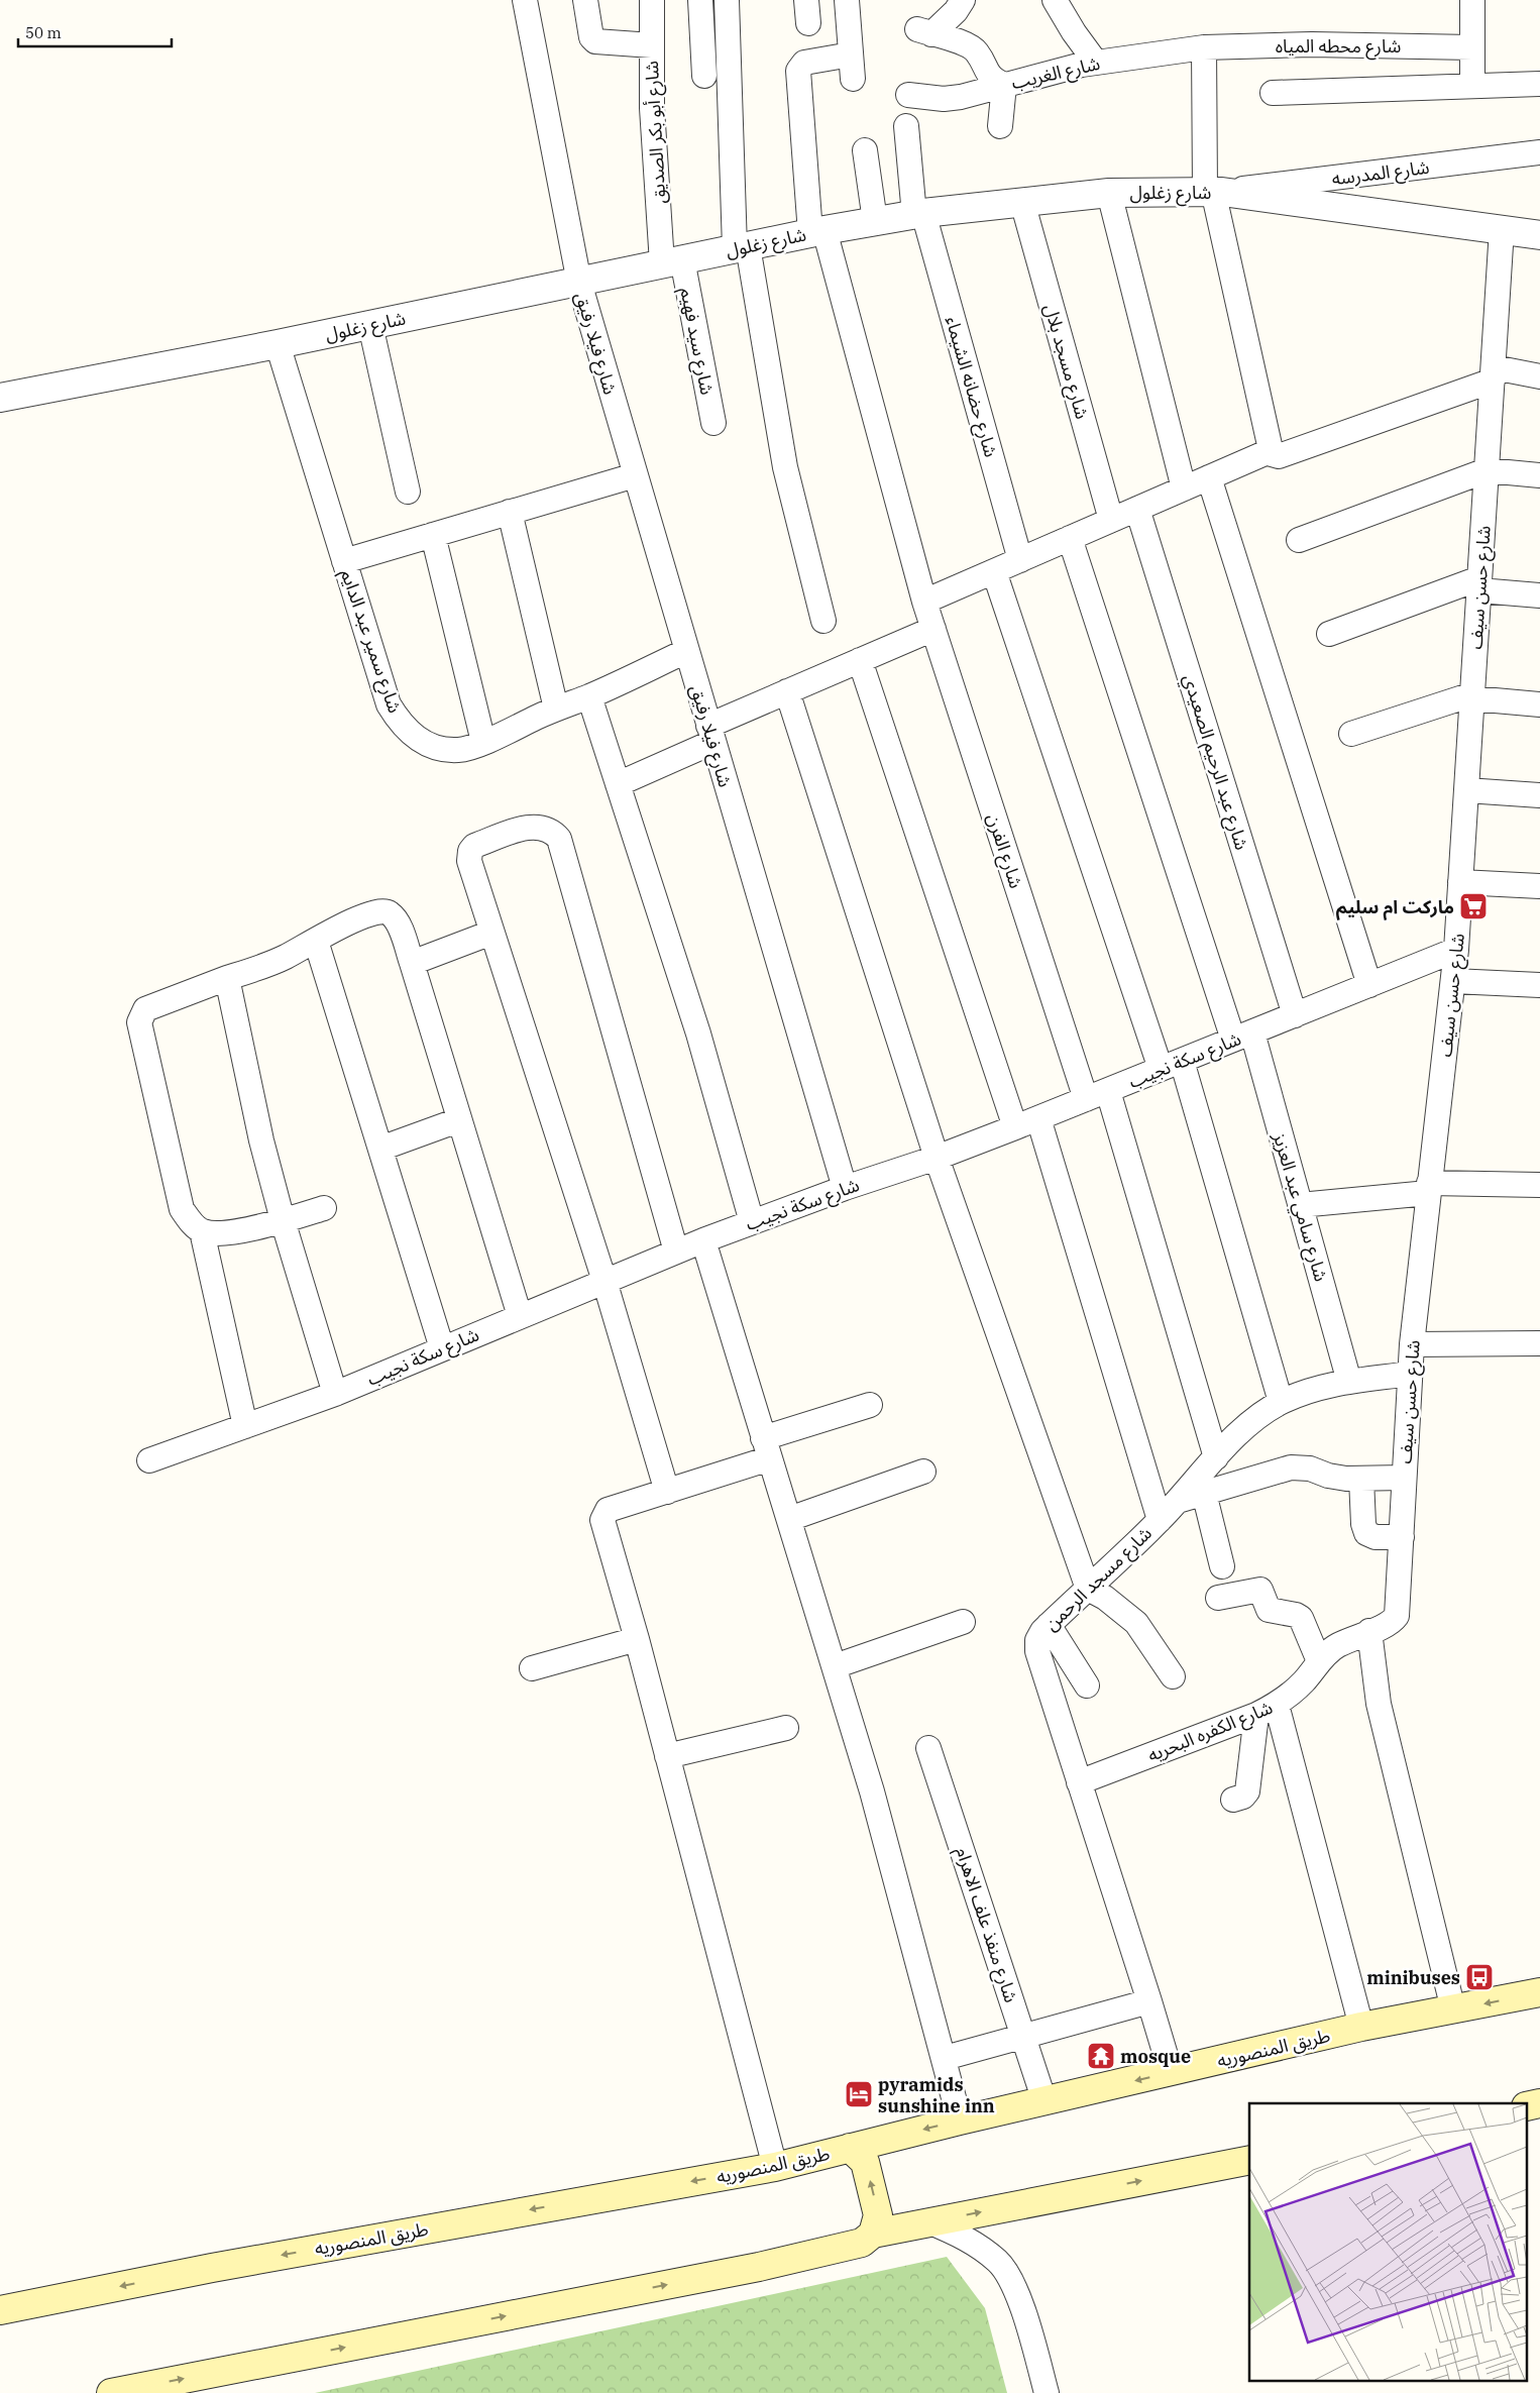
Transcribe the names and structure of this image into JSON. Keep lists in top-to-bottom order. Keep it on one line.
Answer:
{"streets":{"main road":["طريق المنصوريه"],"street":["شارع محطه المياه","شارع الغريب","شارع أبو بكر الصديق","شارع المدرسه","شارع زغلول","شارع سيد فهيم","شارع فيلا رفيق","شارع مسجد بلال","شارع حضانه الشيماء","شارع حسن سيف","شارع سمير عبد الدايم","شارع عبد الرحيم الصعيدي","شارع الفرن","شارع سكة نجيب","شارع سامي عبد العزيز","شارع مسجد الرحمن","شارع الكفره البحريه","شارع منفذ علف الاهرام"]},"crossings":[["شارع محطه المياه","شارع الغريب"],["شارع أبو بكر الصديق","شارع زغلول"],["شارع أبو بكر الصديق","شارع سيد فهيم"],["شارع المدرسه","شارع زغلول"],["شارع زغلول","شارع سيد فهيم"],["شارع زغلول","شارع فيلا رفيق"],["شارع زغلول","شارع مسجد بلال"],["شارع زغلول","شارع حضانه الشيماء"],["شارع زغلول","شارع حسن سيف"],["شارع زغلول","شارع سمير عبد الدايم"],["شارع زغلول","شارع الفرن"],["شارع فيلا رفيق","شارع سمير عبد الدايم"],["شارع فيلا رفيق","شارع سكة نجيب"],["شارع حسن سيف","شارع سكة نجيب"],["شارع حسن سيف","شارع مسجد الرحمن"],["شارع حسن سيف","شارع الكفره البحريه"],["شارع عبد الرحيم الصعيدي","شارع سكة نجيب"],["شارع الفرن","شارع سكة نجيب"],["شارع الفرن","شارع مسجد الرحمن"],["شارع سكة نجيب","شارع سامي عبد العزيز"],["شارع سامي عبد العزيز","شارع مسجد الرحمن"],["شارع مسجد الرحمن","شارع الكفره البحريه"],["شارع مسجد الرحمن","طريق المنصوريه"],["شارع منفذ علف الاهرام","طريق المنصوريه"]],"places":{"supermarket":["ماركت ام سليم"],"bus stop":["minibuses"],"temple":["mosque"],"hotel":["pyramids sunshine inn"]},"scale_bar":"50 m"}
